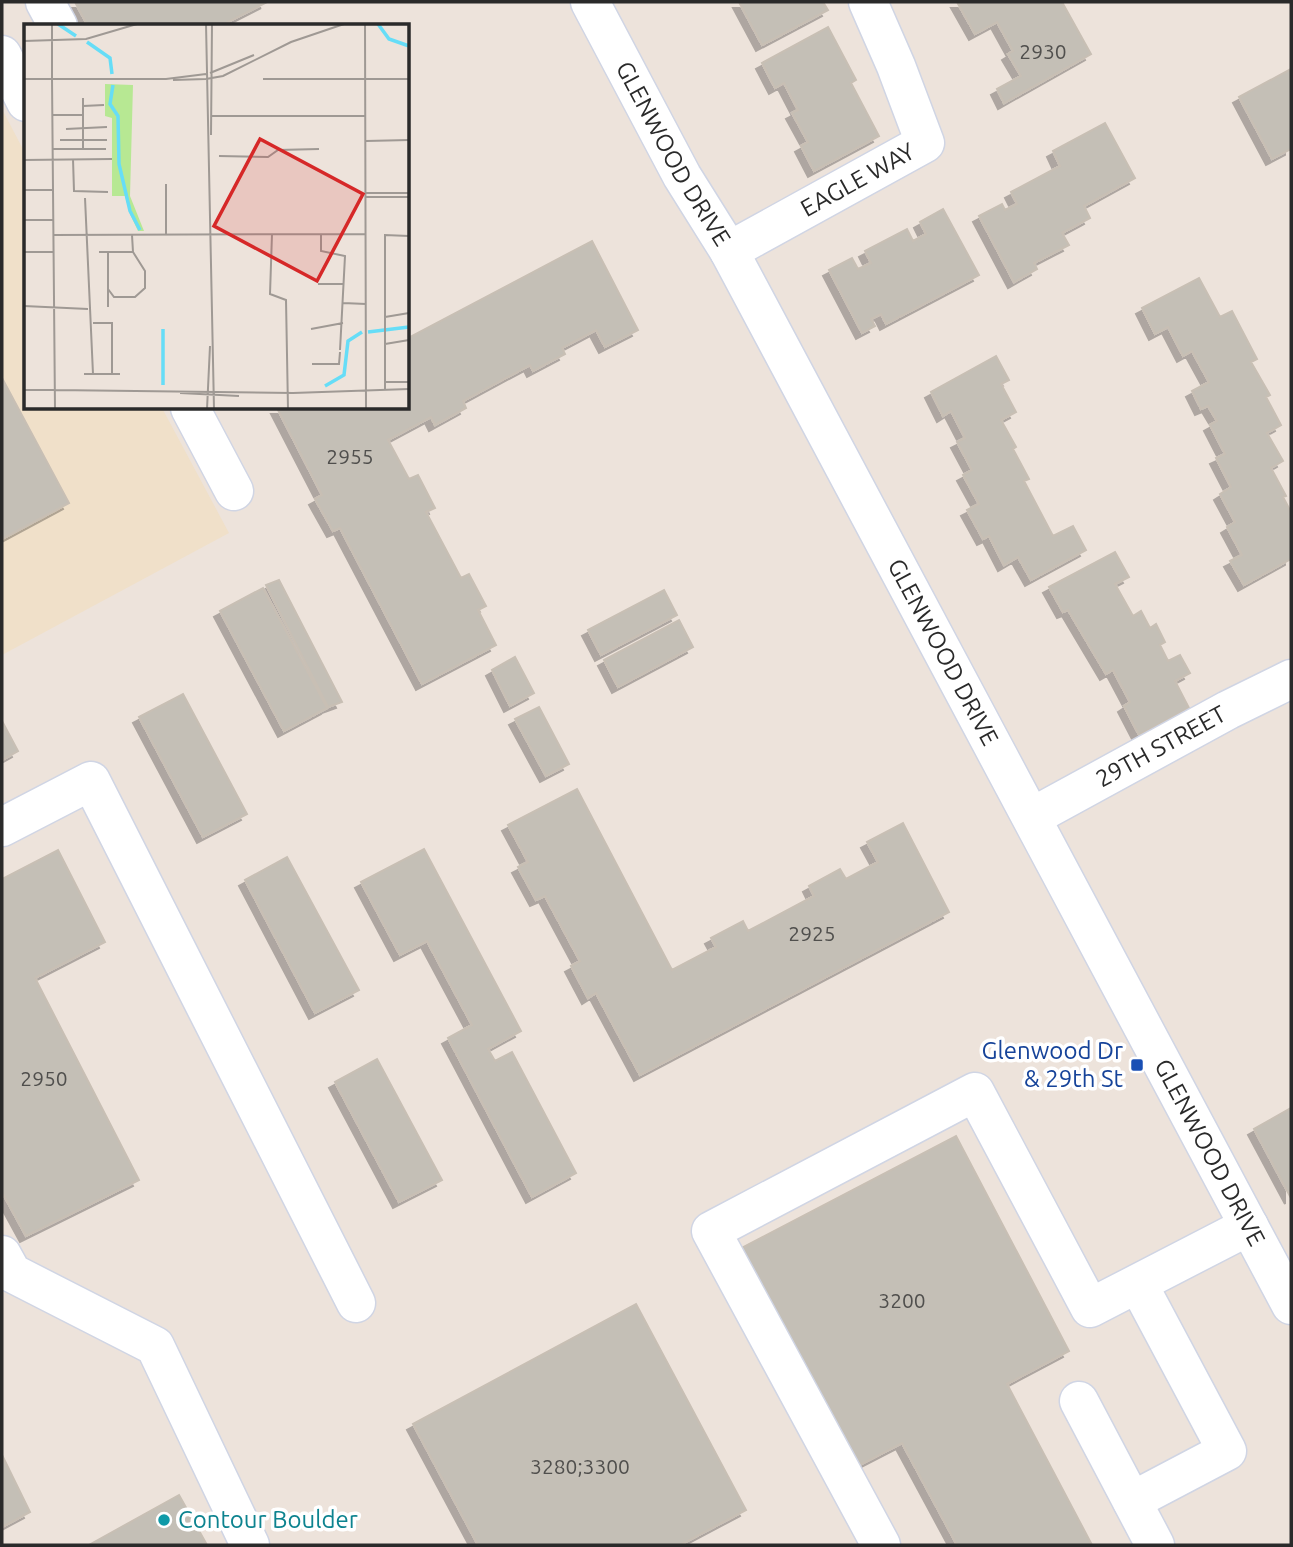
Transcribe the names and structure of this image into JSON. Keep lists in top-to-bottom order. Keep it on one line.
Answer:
{"streets":{"street":["GLENWOOD DRIVE","EAGLE WAY","29TH STREET"]},"crossings":[["GLENWOOD DRIVE","EAGLE WAY"],["GLENWOOD DRIVE","29TH STREET"]],"places":{"transit":["Glenwood Dr & 29th St"],"other":["Contour Boulder"]},"house_numbers":["2930","2955","2925","2950","3200","3280;3300"]}
